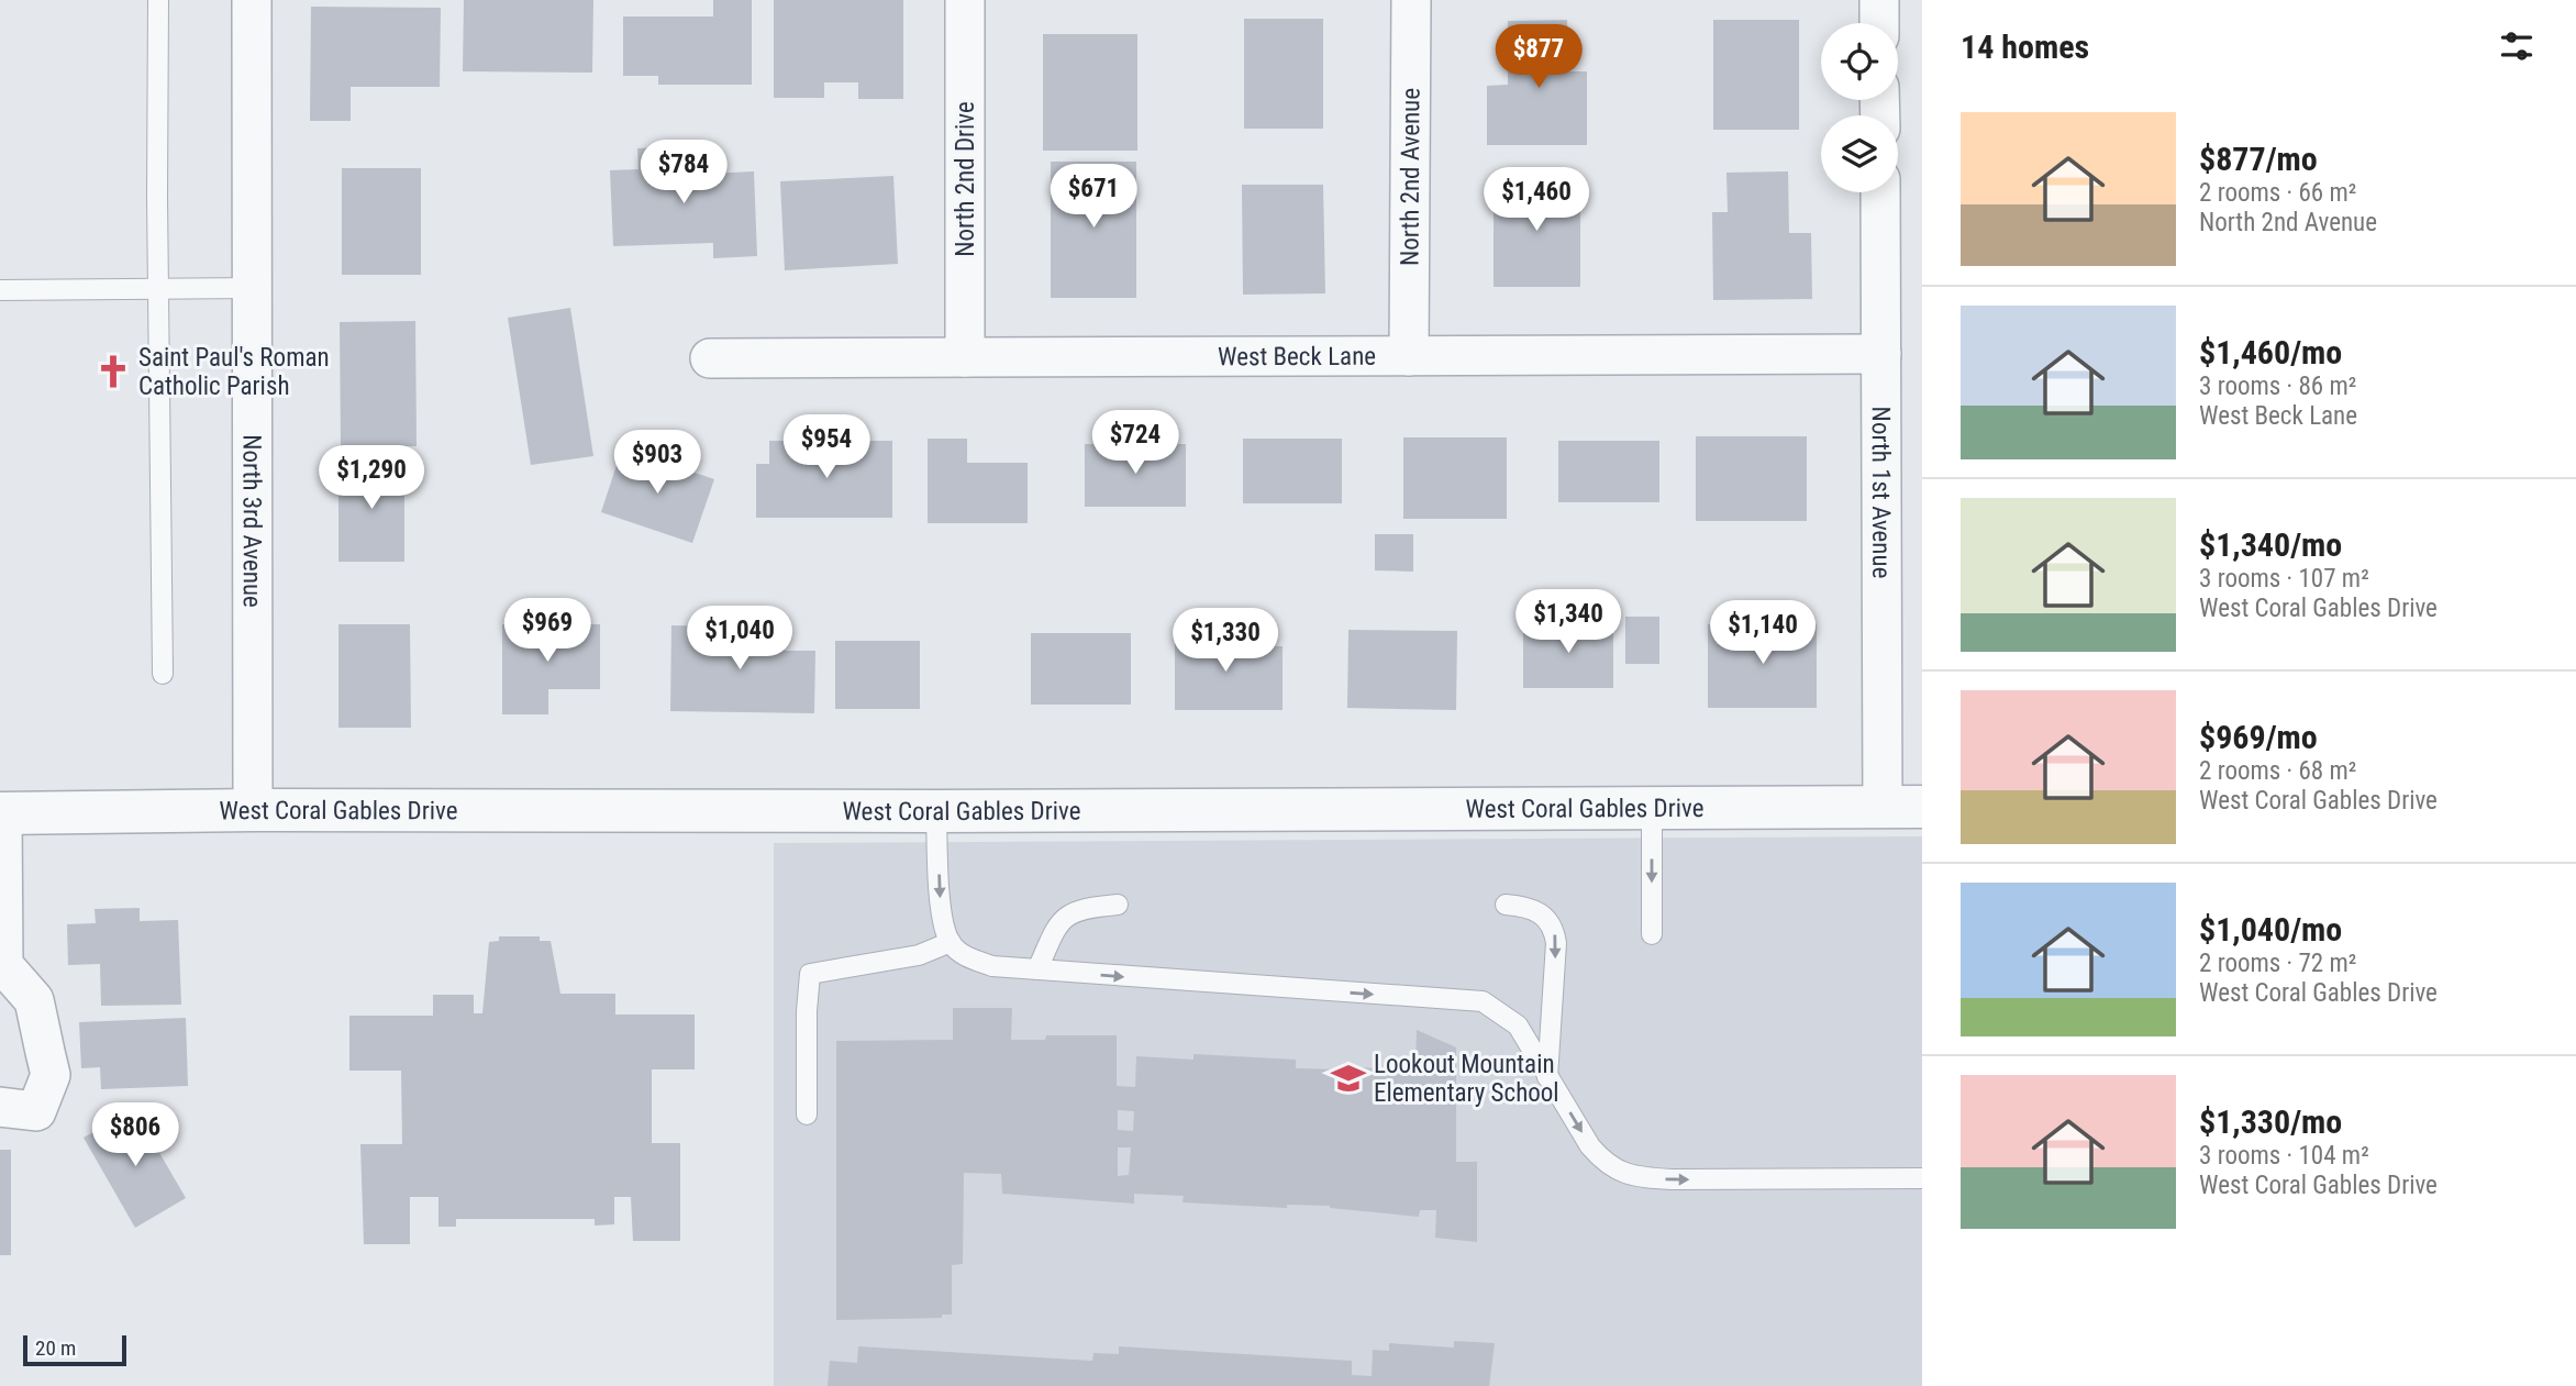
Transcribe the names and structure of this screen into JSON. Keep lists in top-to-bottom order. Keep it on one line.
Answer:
{"streets":{"street":["North 2nd Avenue","North 2nd Drive","West Beck Lane","North 1st Avenue","North 3rd Avenue","West Coral Gables Drive"]},"crossings":[["North 2nd Avenue","West Beck Lane"],["North 2nd Drive","West Beck Lane"],["West Beck Lane","North 1st Avenue"],["North 1st Avenue","West Coral Gables Drive"],["North 3rd Avenue","West Coral Gables Drive"]],"places":{"church":["Saint Paul's Roman Catholic Parish"],"school or university":["Lookout Mountain Elementary School"]},"scale_bar":"20 m","page":{"heading":"14 homes","price":["$877","$784","$671","$1,460","$724","$954","$903","$1,290","$1,340","$969","$1,140","$1,040","$1,330","$806"],"list":[{"name":"$877/mo","note":"2 rooms · 66 m² · North 2nd Avenue"},{"name":"$1,460/mo","note":"3 rooms · 86 m² · West Beck Lane"},{"name":"$1,340/mo","note":"3 rooms · 107 m² · West Coral Gables Drive"},{"name":"$969/mo","note":"2 rooms · 68 m² · West Coral Gables Drive"},{"name":"$1,040/mo","note":"2 rooms · 72 m² · West Coral Gables Drive"},{"name":"$1,330/mo","note":"3 rooms · 104 m² · West Coral Gables Drive"}],"scale":"20 m"}}
